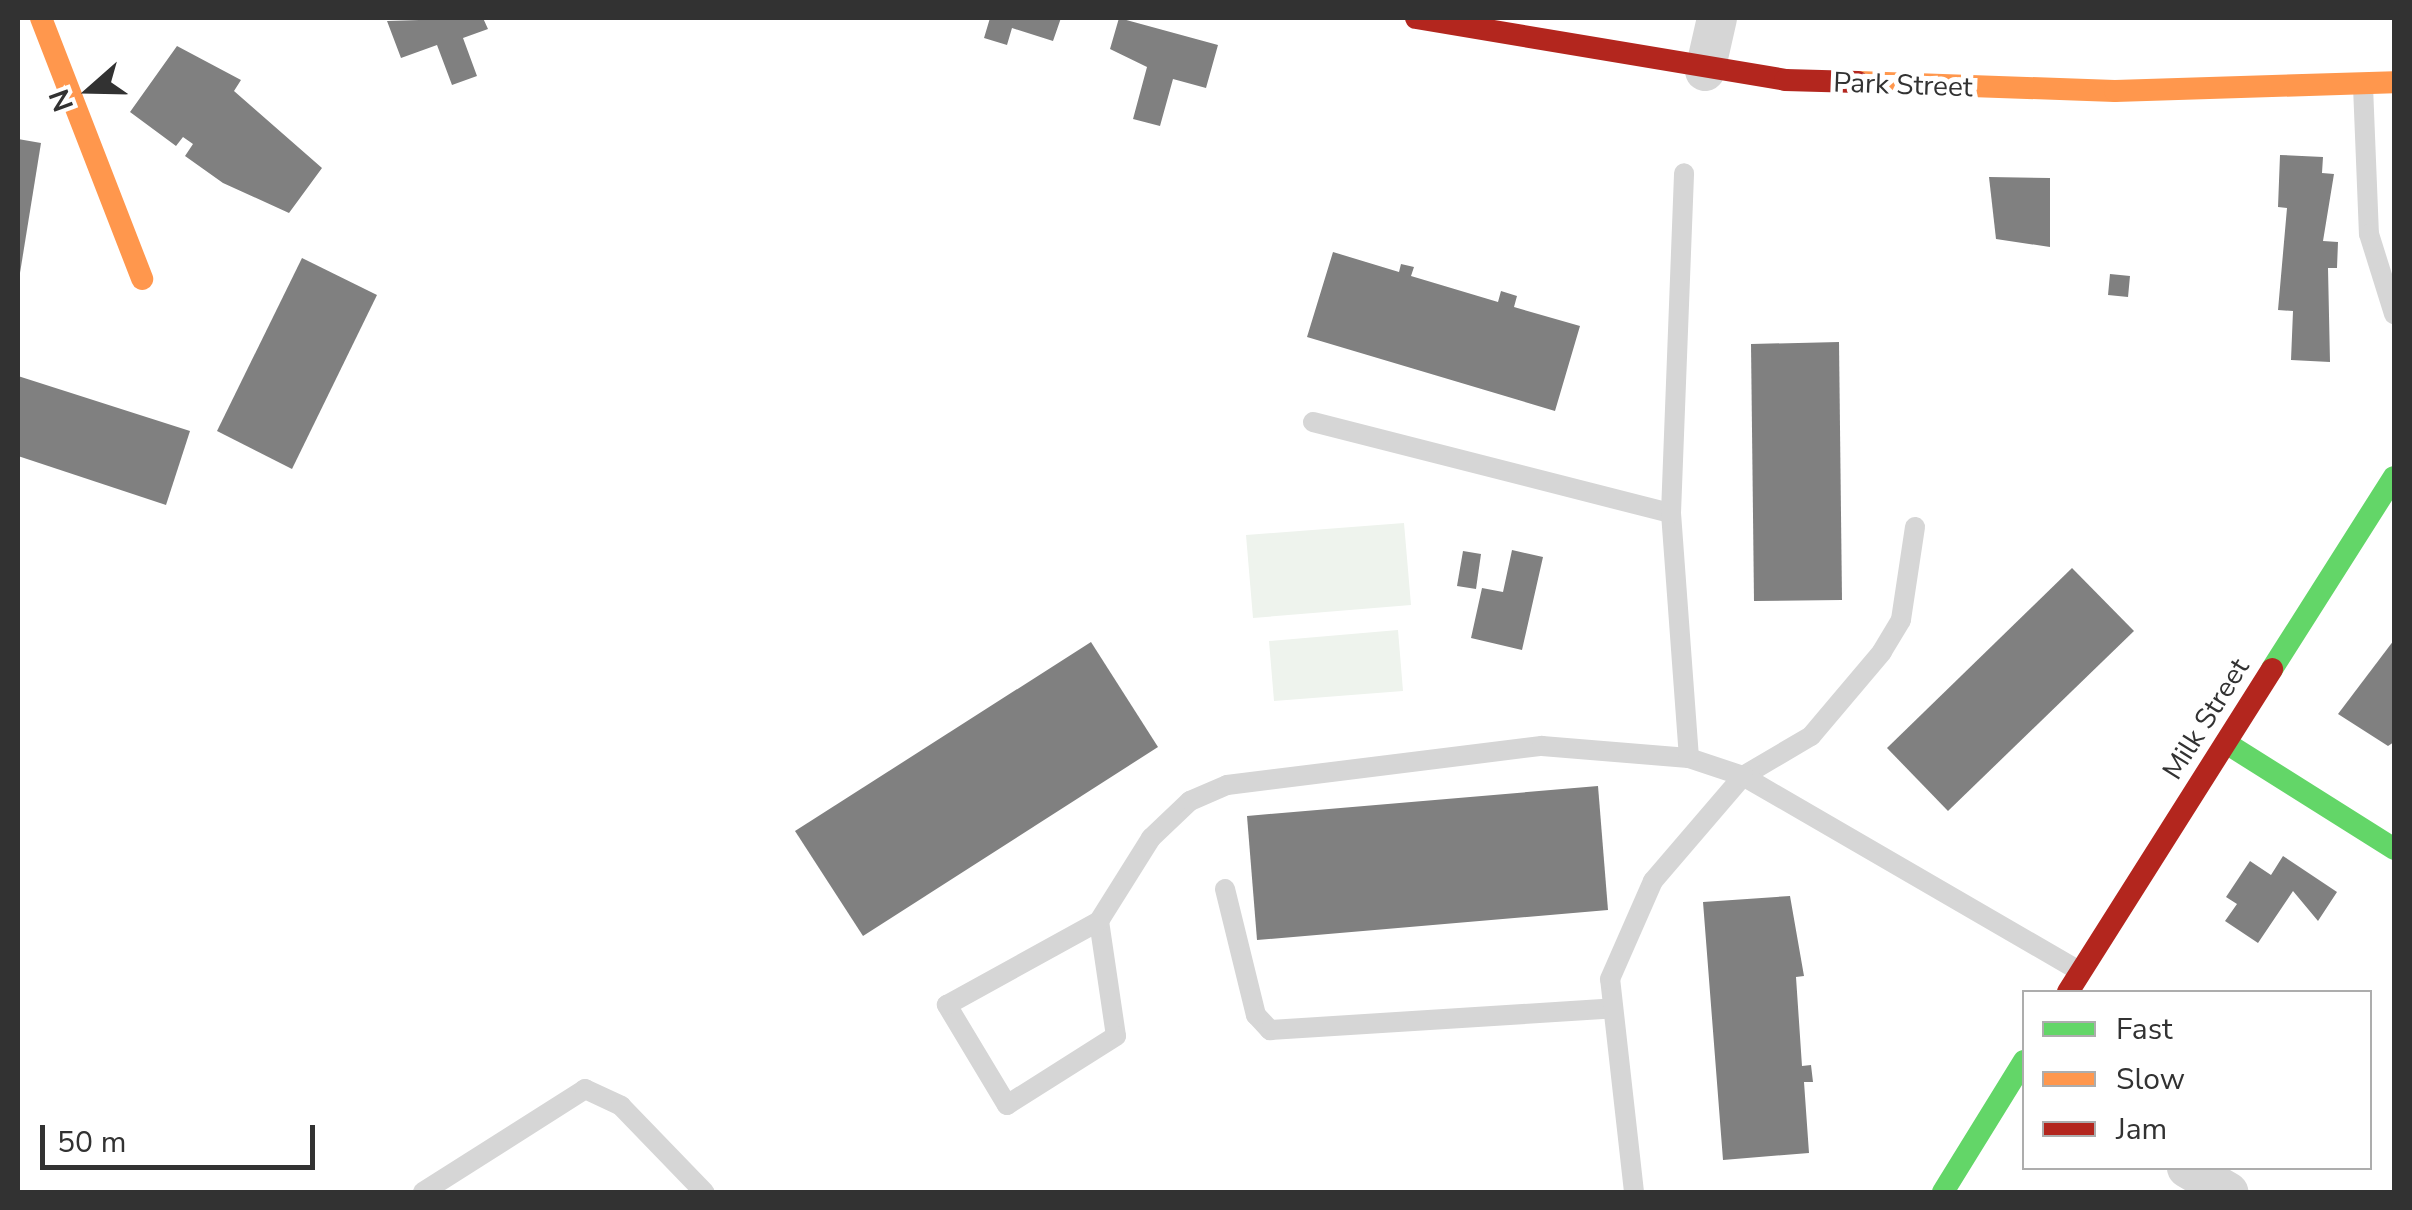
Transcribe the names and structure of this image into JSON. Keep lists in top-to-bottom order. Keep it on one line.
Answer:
{"streets":{"street":["Park Street","Milk Street"]},"legend":["Fast","Slow","Jam"],"scale_bar":"50 m","north":"left"}
